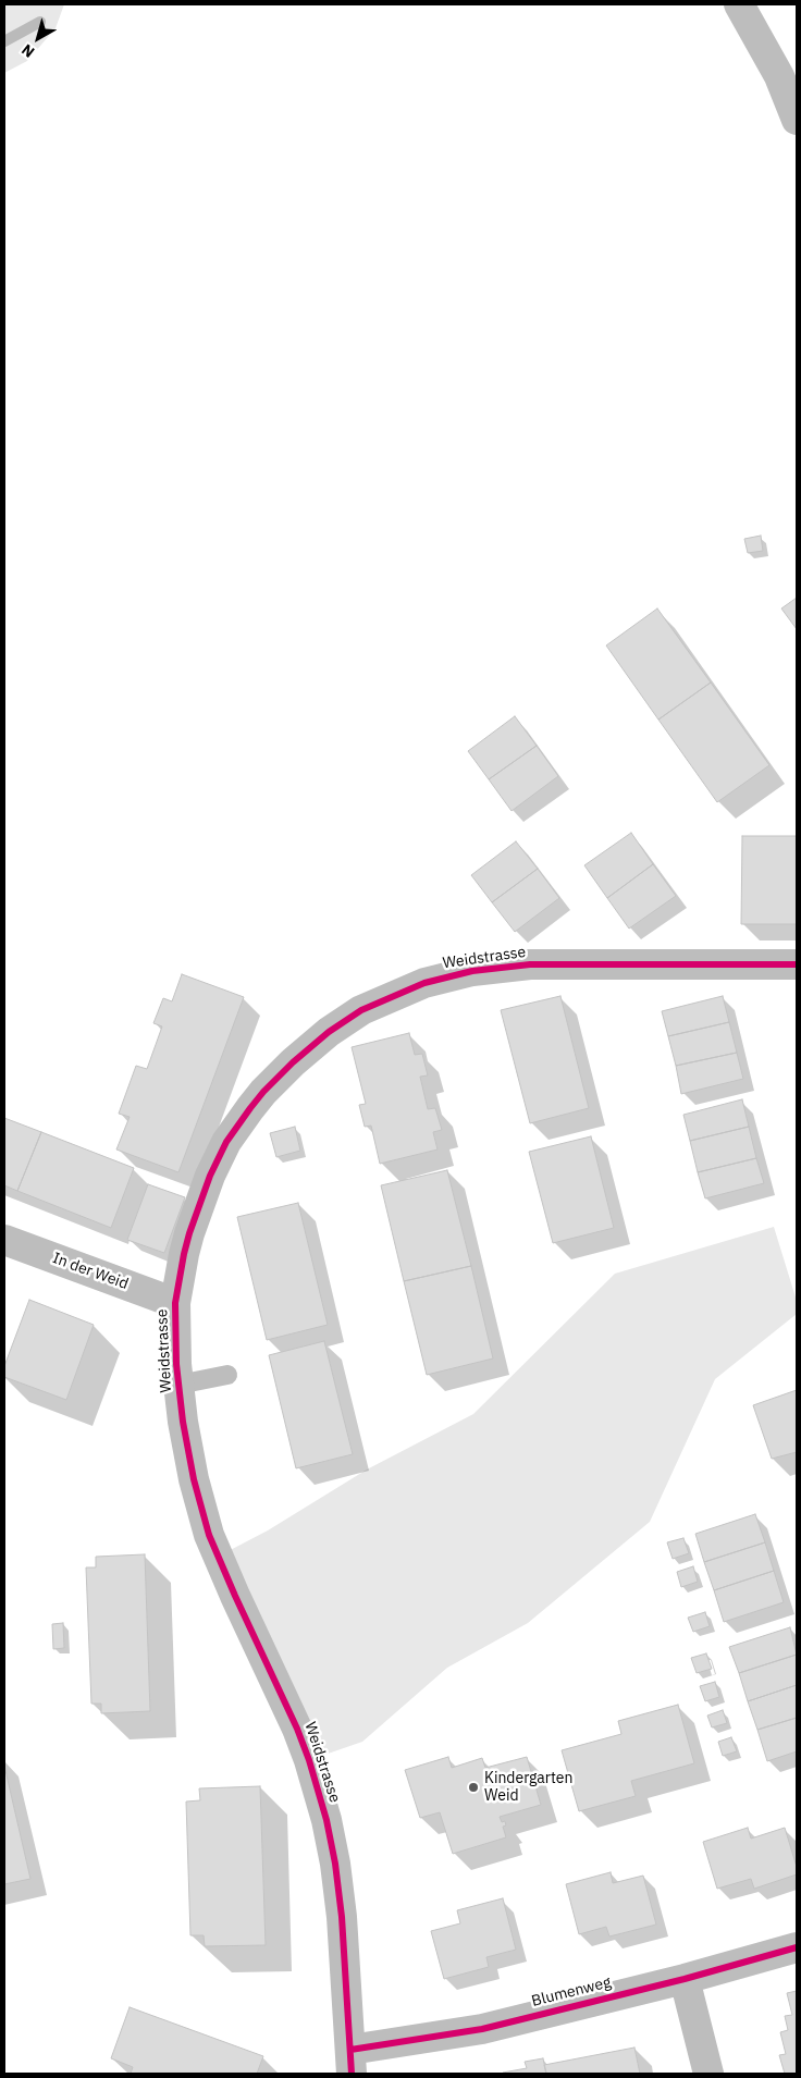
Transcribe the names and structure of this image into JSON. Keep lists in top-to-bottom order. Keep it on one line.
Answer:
{"streets":{"street":["Weidstrasse","In der Weid","Blumenweg"]},"crossings":[["Weidstrasse","In der Weid"],["Weidstrasse","Blumenweg"]],"places":["Kindergarten Weid"],"north":"bottom left"}
